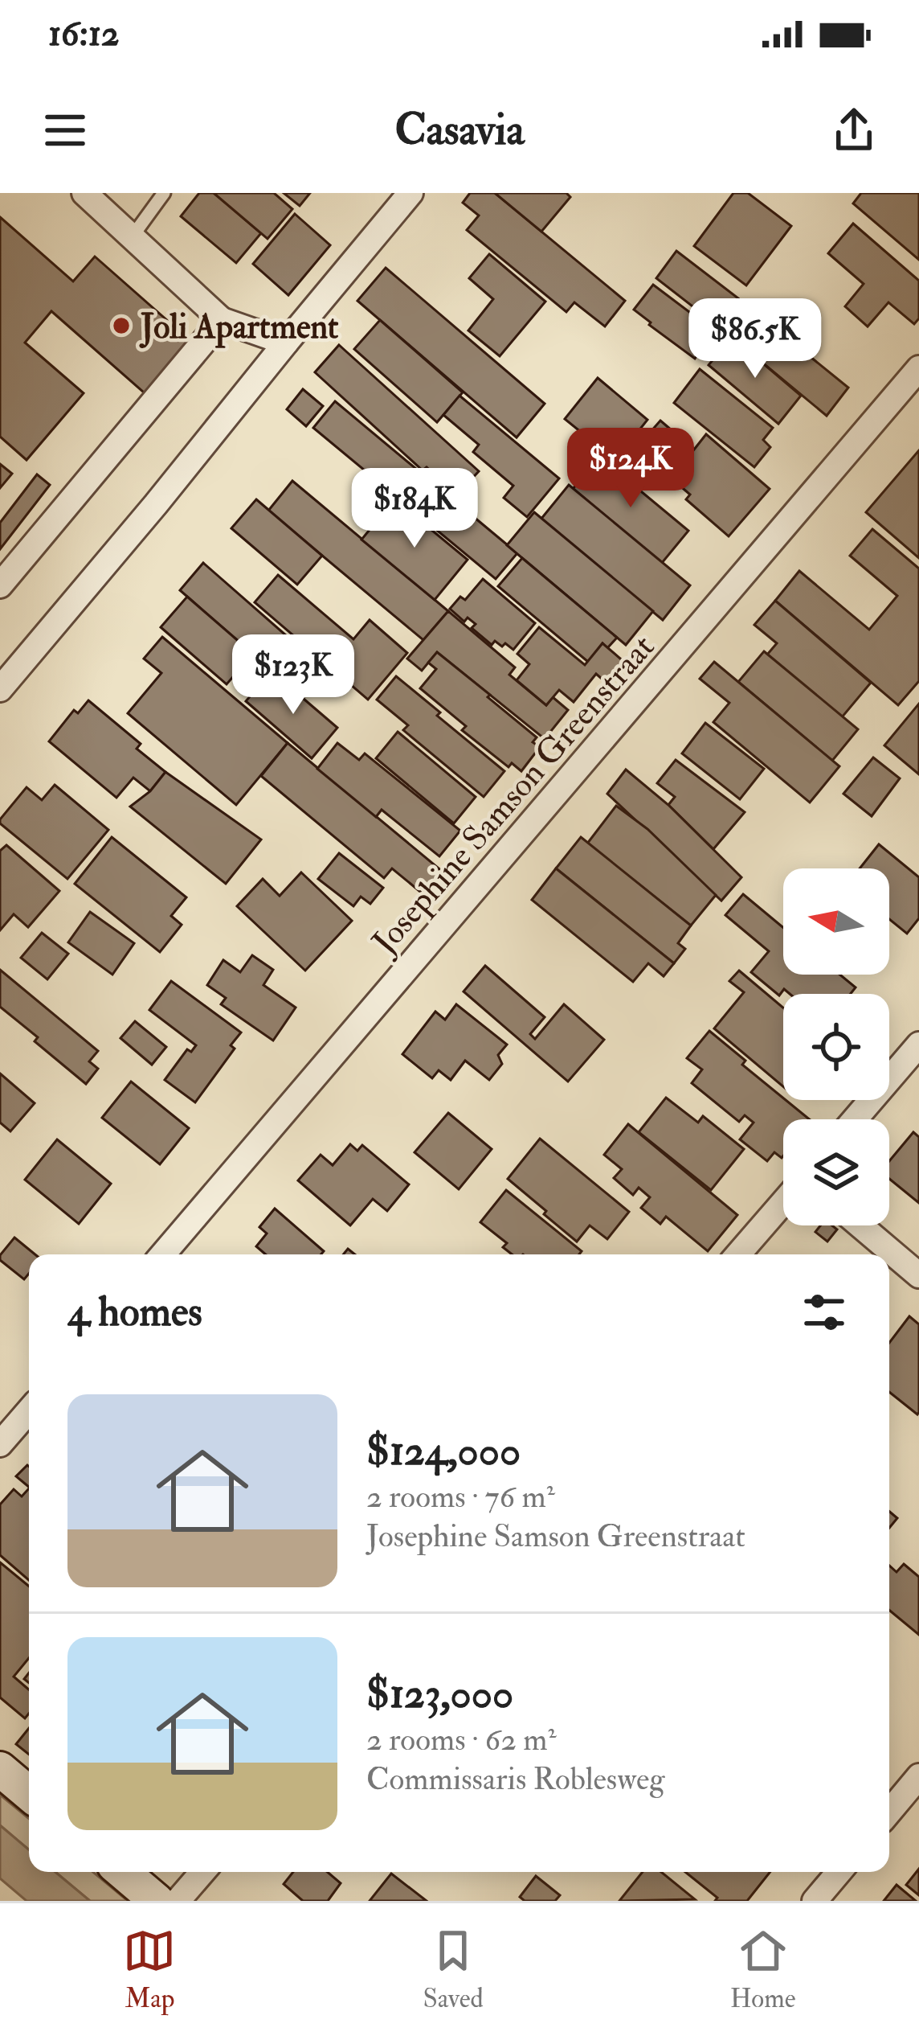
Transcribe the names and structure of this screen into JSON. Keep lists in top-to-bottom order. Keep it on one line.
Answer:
{"streets":{"street":["Josephine Samson Greenstraat"]},"places":["Joli Apartment"],"north":"left","page":{"status":"16:12","header":"Casavia","price":["$86.5K","$124K","$184K","$123K"],"heading":"4 homes","list":[{"name":"$124,000","note":"2 rooms · 76 m² · Josephine Samson Greenstraat"},{"name":"$123,000","note":"2 rooms · 62 m² · Commissaris Roblesweg"}],"tabs":["Map","Saved","Home"]}}
